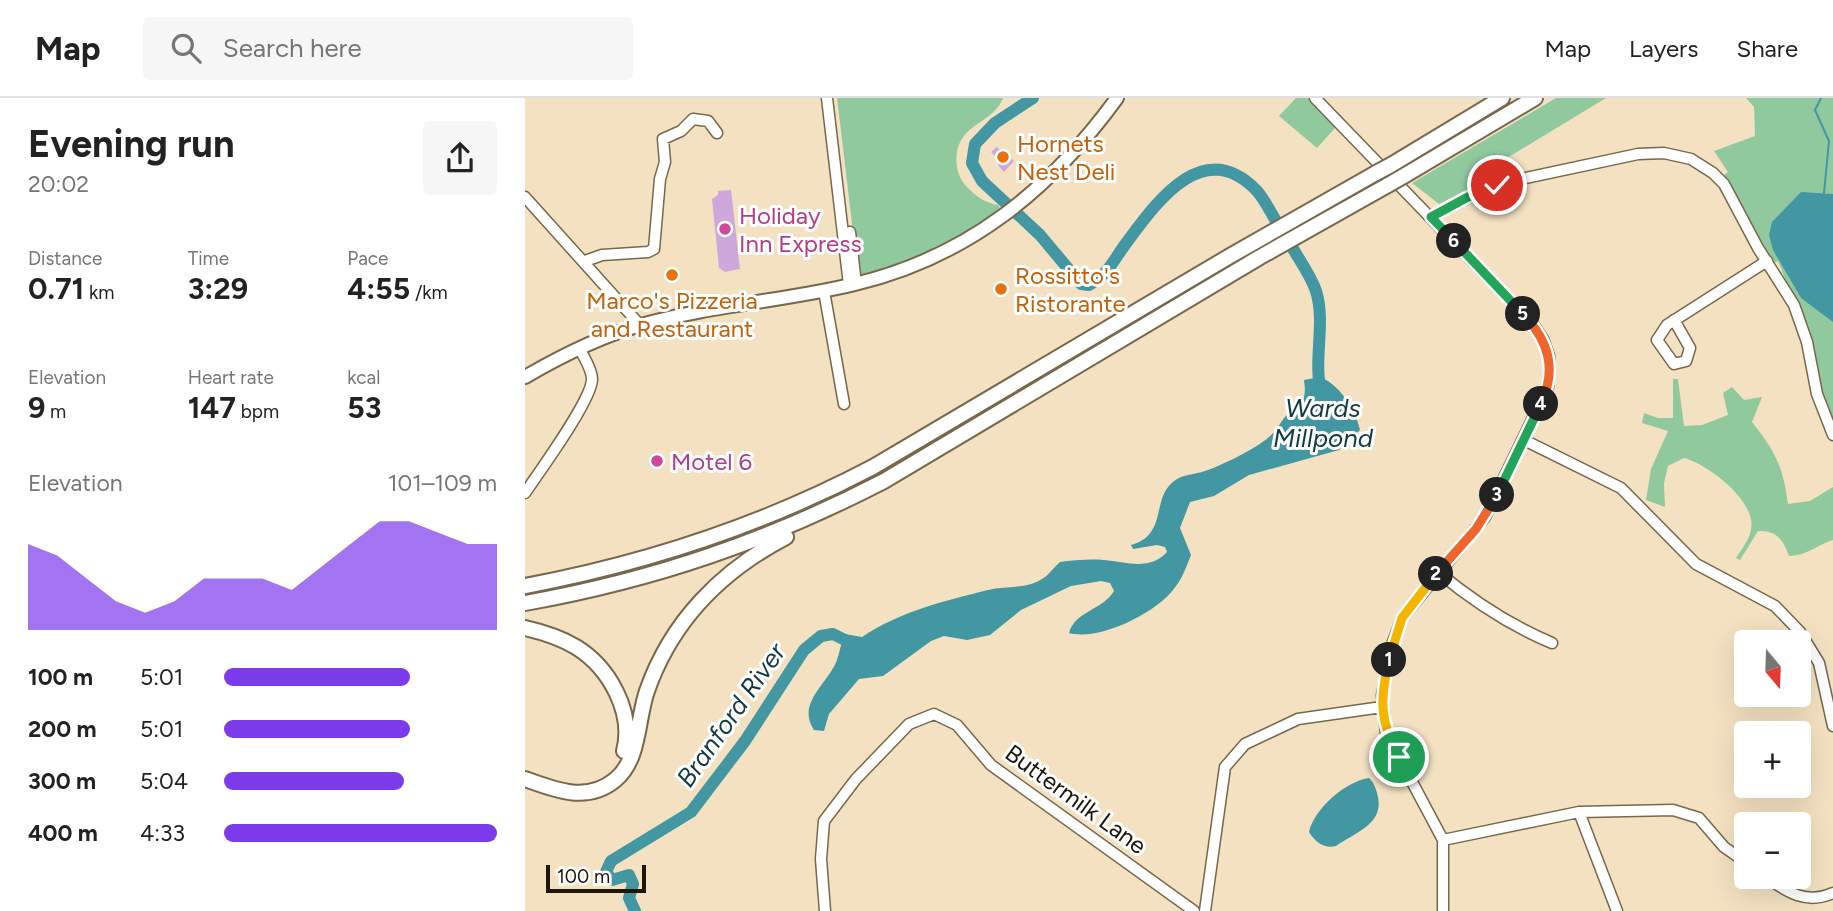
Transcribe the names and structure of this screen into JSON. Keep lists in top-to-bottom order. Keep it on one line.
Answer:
{"streets":{"street":["Buttermilk Lane"]},"water":["Wards Millpond","Branford River"],"places":["Hornets Nest Deli","Holiday Inn Express","Marco's Pizzeria and Restaurant","Rossitto's Ristorante","Motel 6"],"scale_bar":"100 m","north":"bottom","page":{"header":"Map","search":"Search here","nav":["Map","Layers","Share"],"heading":["Evening run","20:02"],"stats":[["Distance","0.71 km"],["Time","3:29"],["Pace","4:55 /km"],["Elevation","9 m"],["Heart rate","147 bpm"],["kcal","53"]],"pins":["6","5","4","3","2","1"],"chart":["Elevation","101–109 m"],"map_buttons":["+","−"],"list":[{"name":"100 m","note":"5:01"},{"name":"200 m","note":"5:01"},{"name":"300 m","note":"5:04"},{"name":"400 m","note":"4:33"}],"scale":"100 m"}}
